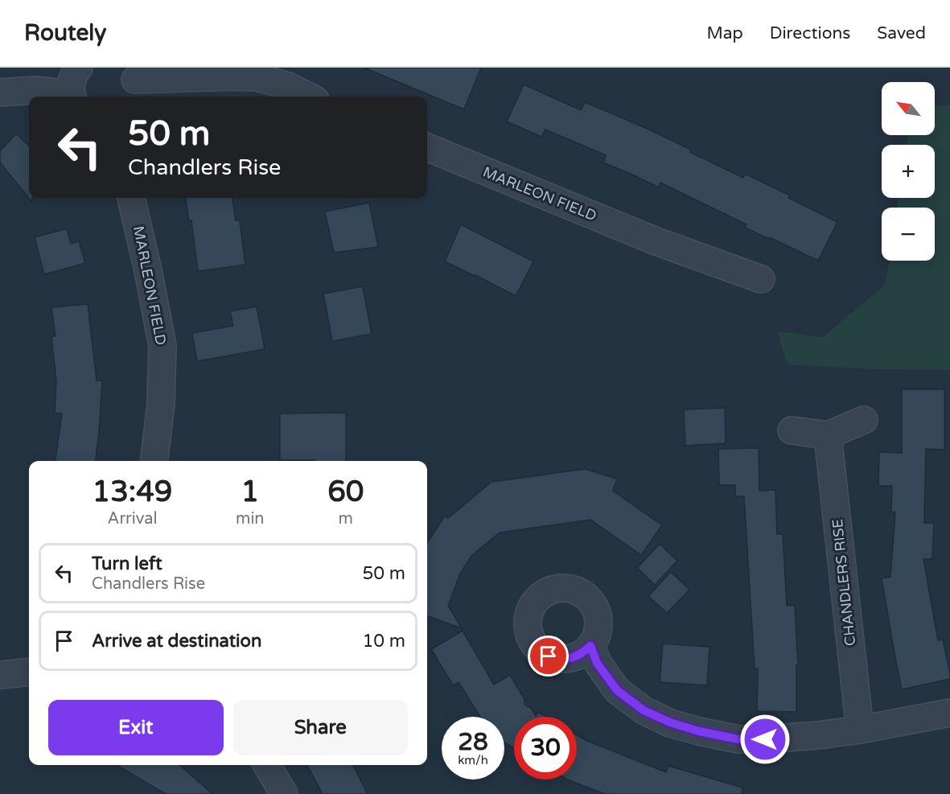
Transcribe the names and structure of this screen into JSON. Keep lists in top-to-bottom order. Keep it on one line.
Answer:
{"streets":{"street":["MARLEON FIELD","CHANDLERS RISE"]},"north":"top left","page":{"header":"Routely","nav":["Map","Directions","Saved"],"map_buttons":["+","−"],"turn":["50 m","Chandlers Rise"],"eta":["13:49","Arrival","1","min","60","m"],"list":[{"name":"Turn left","note":"Chandlers Rise","value":"50 m"},{"name":"Arrive at destination","value":"10 m"}],"buttons":["Exit","Share"],"speed":"28 km/h","limit":"30"}}
